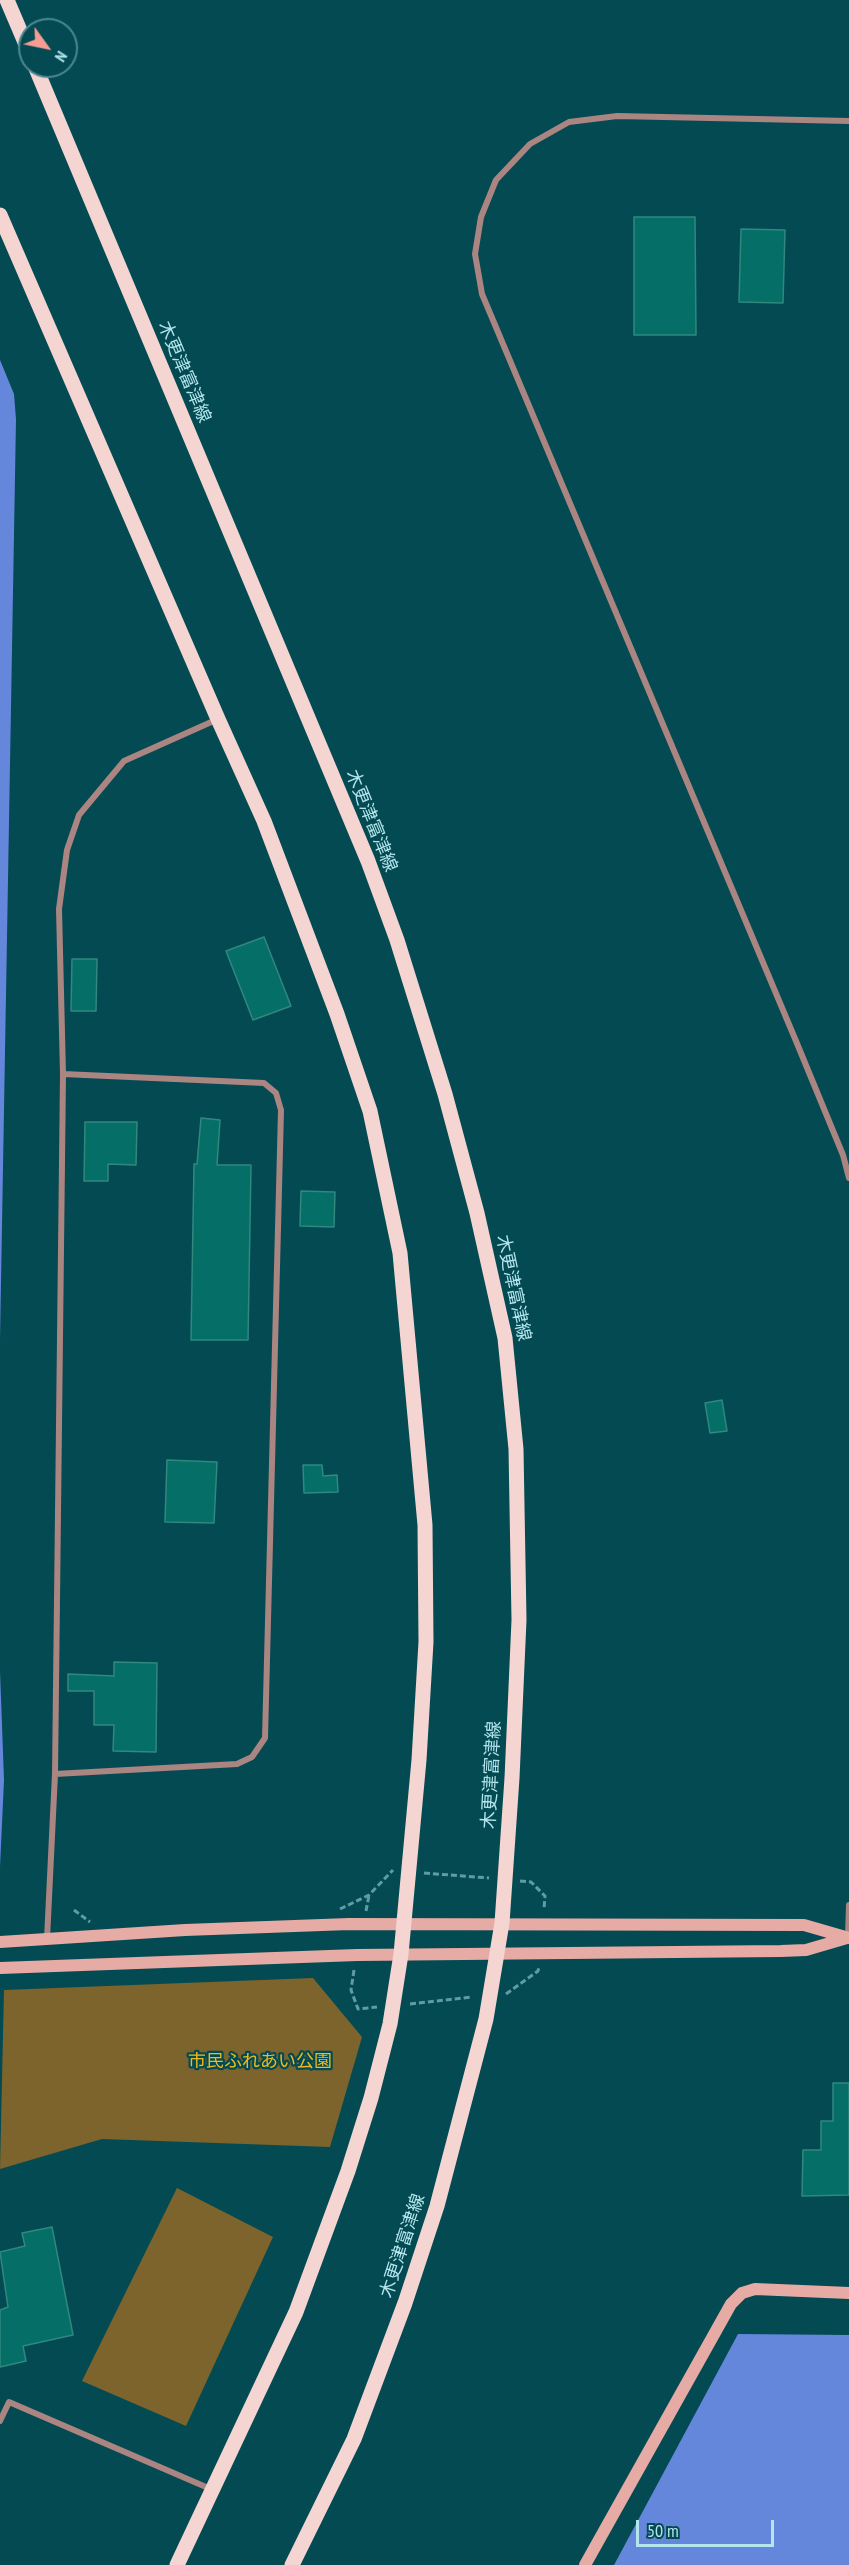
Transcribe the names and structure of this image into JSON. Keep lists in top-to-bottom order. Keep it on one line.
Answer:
{"streets":{"main road":["木更津富津線"]},"parks":["市民ふれあい公園"],"scale_bar":"50 m","north":"bottom right"}
